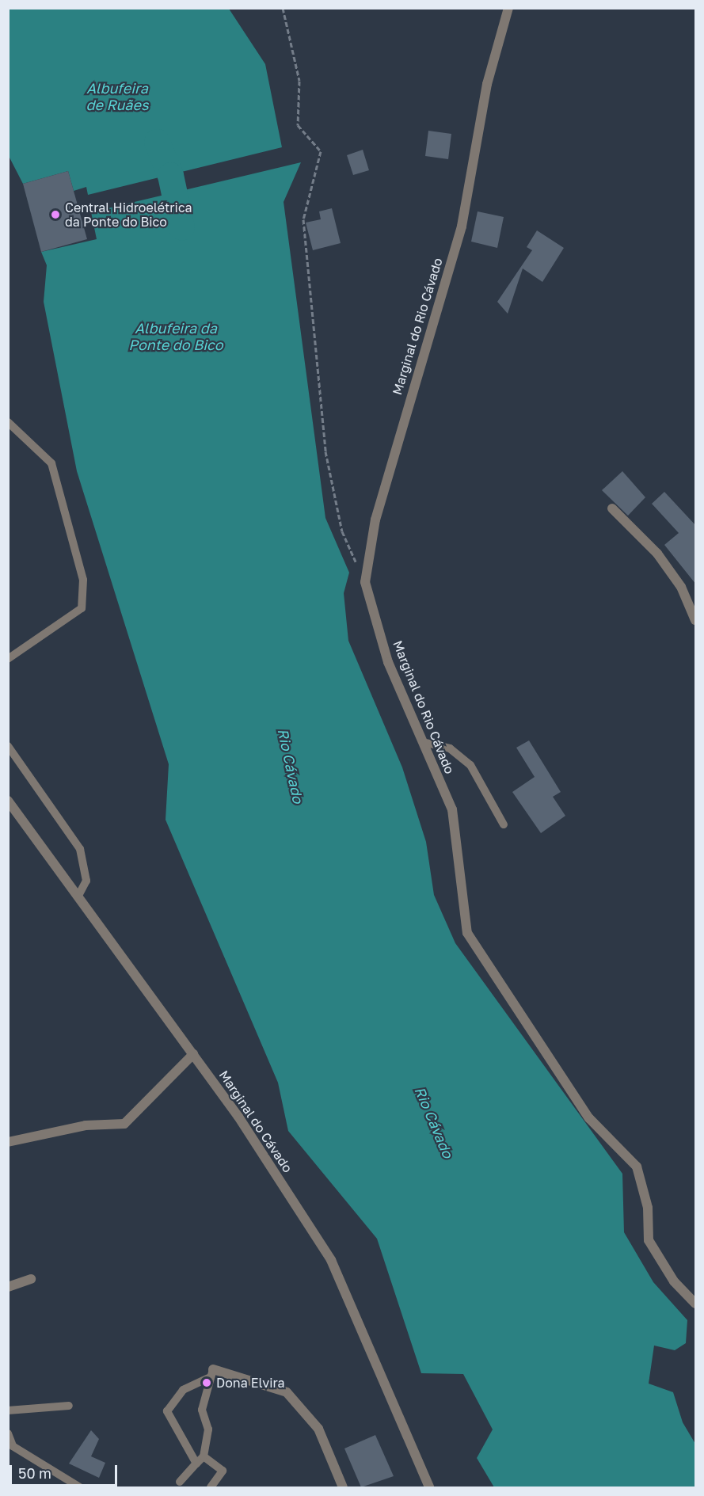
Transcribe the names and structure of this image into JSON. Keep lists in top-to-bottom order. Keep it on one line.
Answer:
{"streets":{"street":["Marginal do Rio Cávado","Marginal do Cávado"]},"water":["Albufeira de Ruães","Albufeira da Ponte do Bico","Rio Cávado"],"places":["Central Hidroelétrica da Ponte do Bico","Dona Elvira"],"scale_bar":"50 m"}
